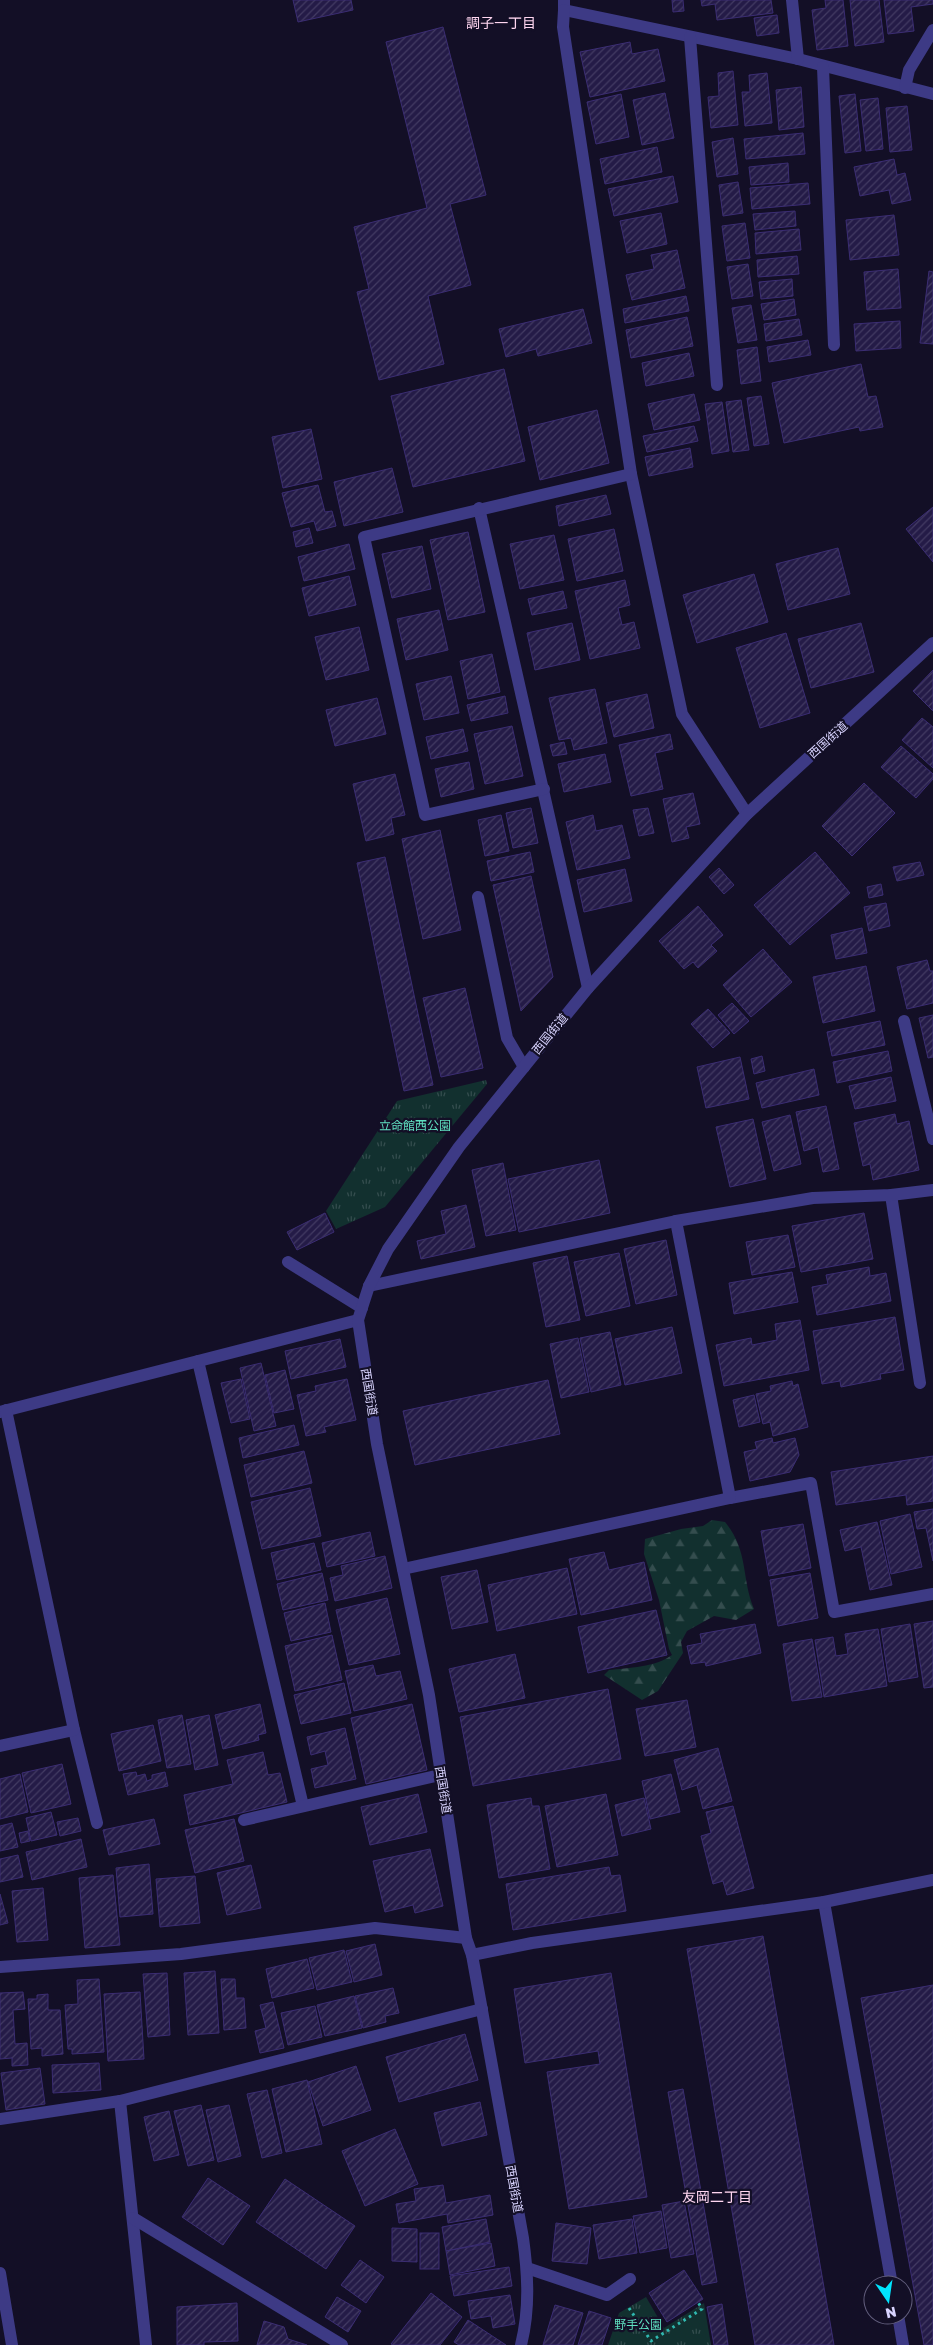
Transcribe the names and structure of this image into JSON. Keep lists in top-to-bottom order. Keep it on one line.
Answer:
{"streets":{"street":["西国街道"]},"districts":["調子一丁目","友岡二丁目"],"parks":["立命館西公園","野手公園"],"north":"bottom"}
